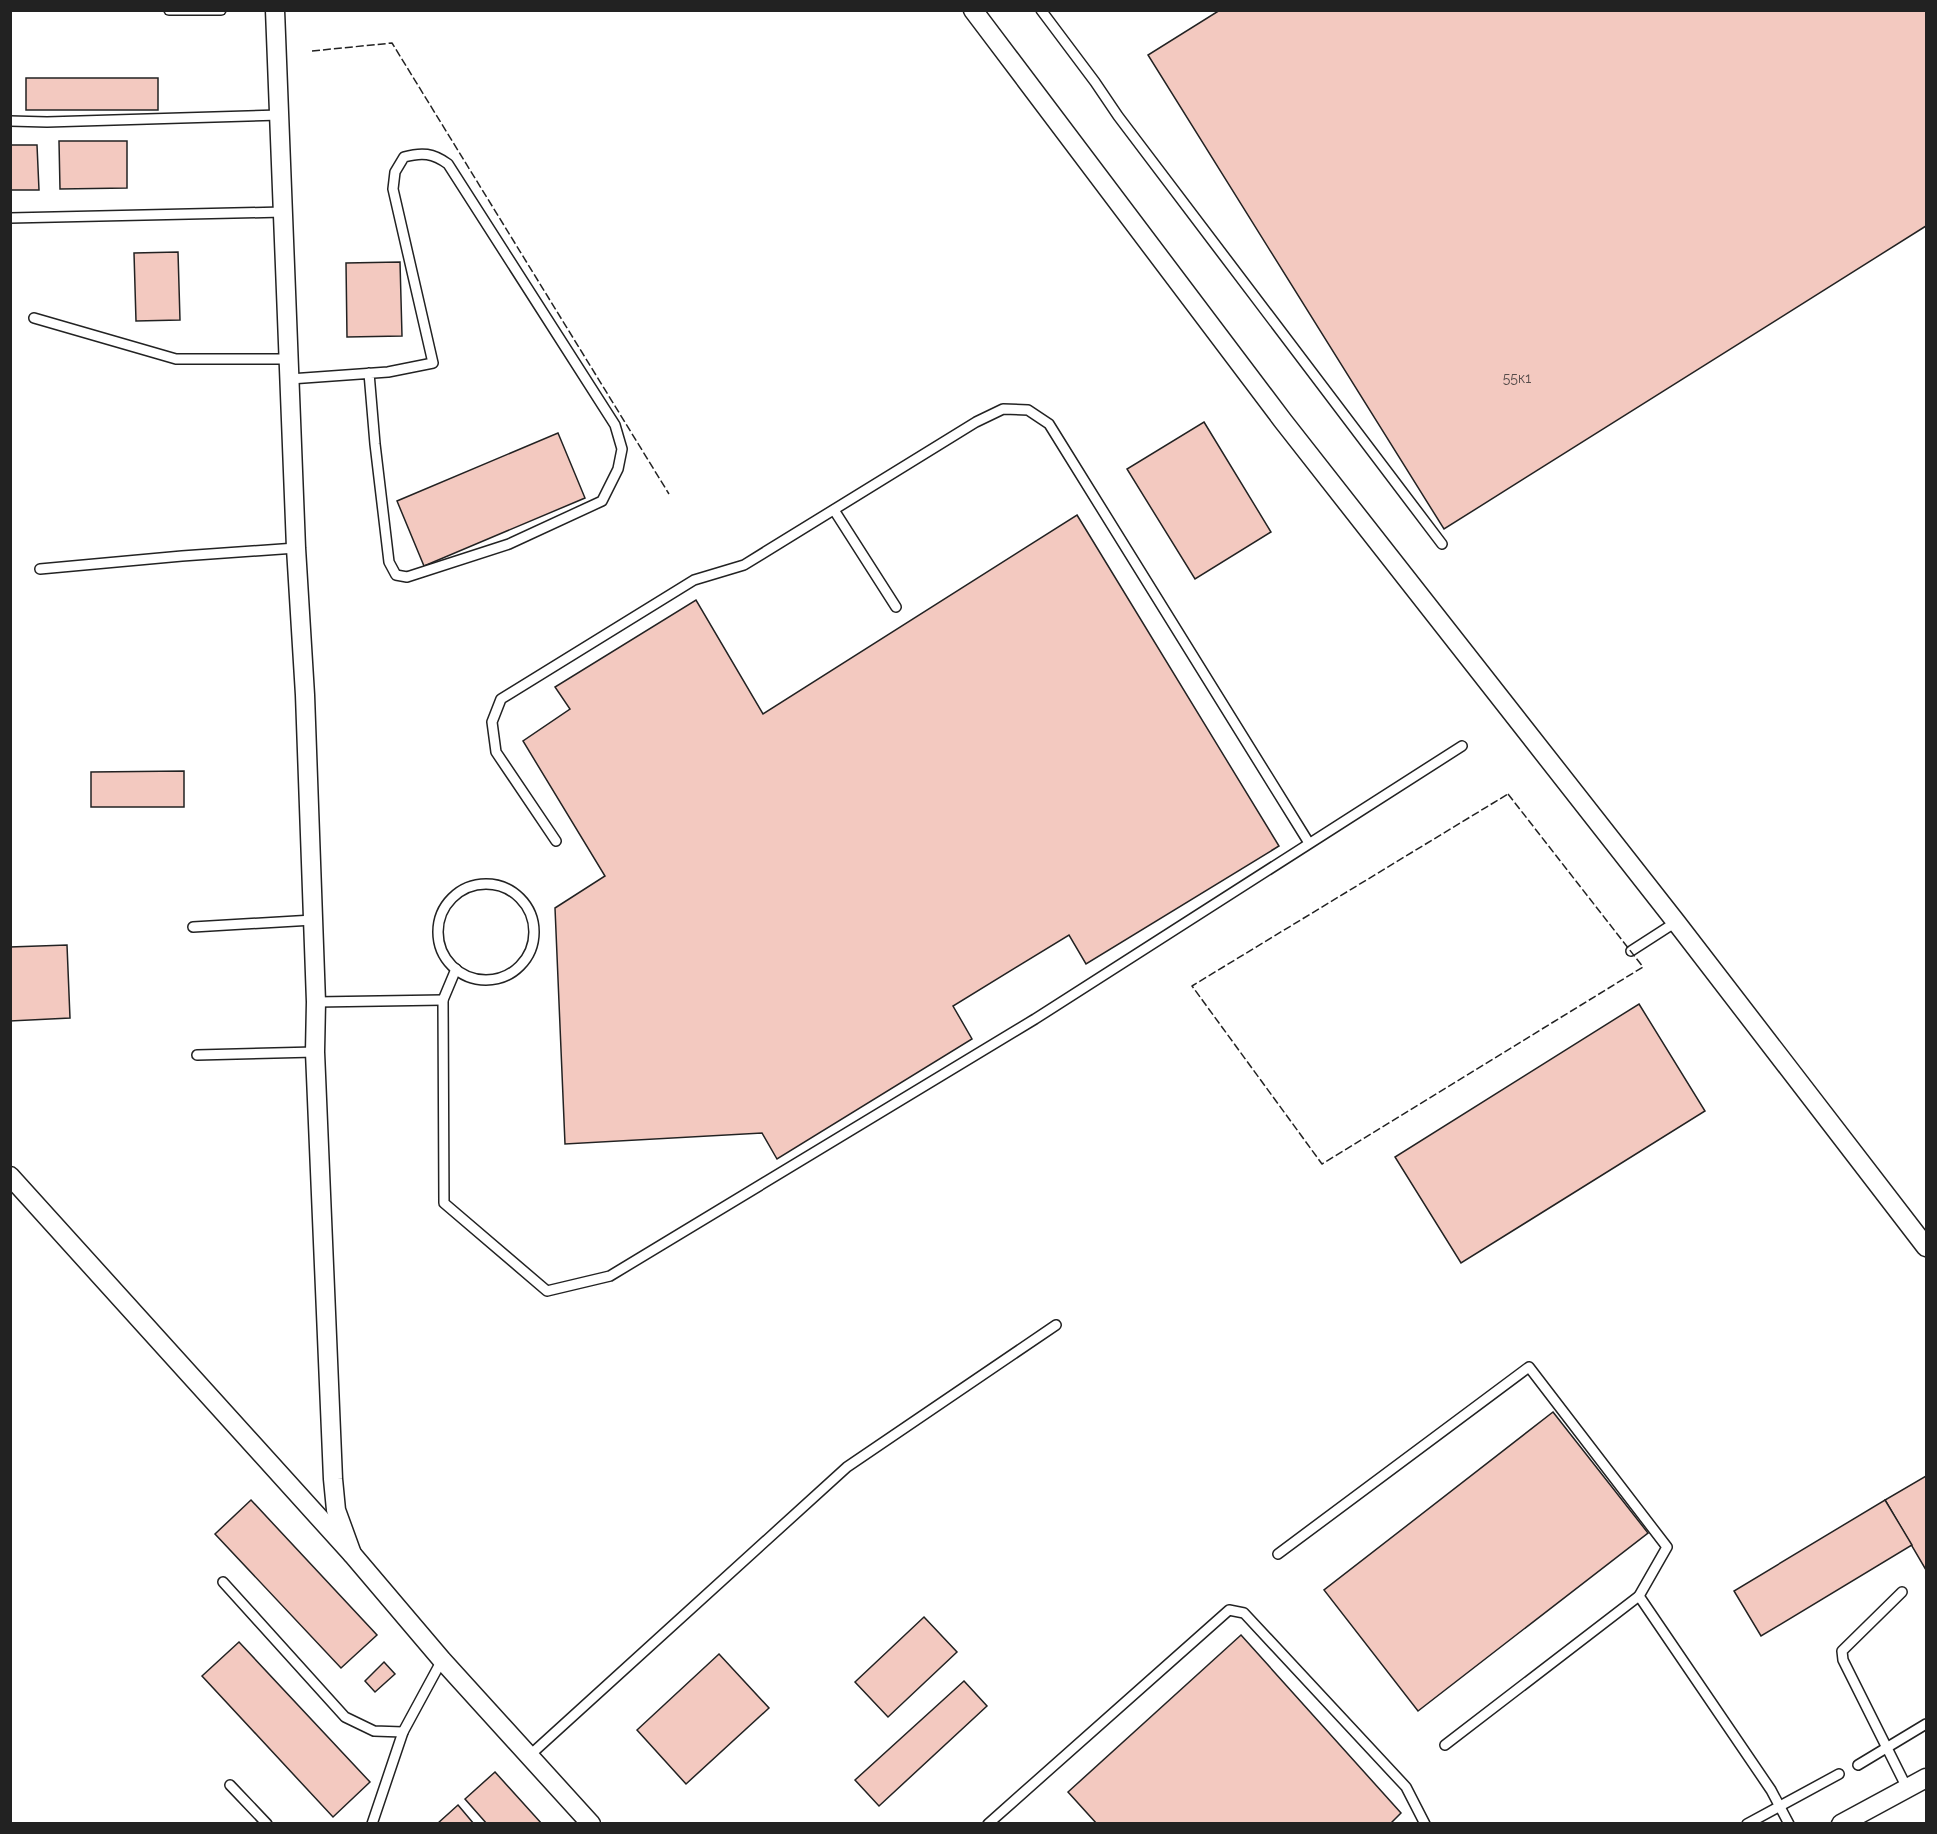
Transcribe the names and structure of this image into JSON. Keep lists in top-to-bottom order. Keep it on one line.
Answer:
{"house_numbers":["55к1"]}
